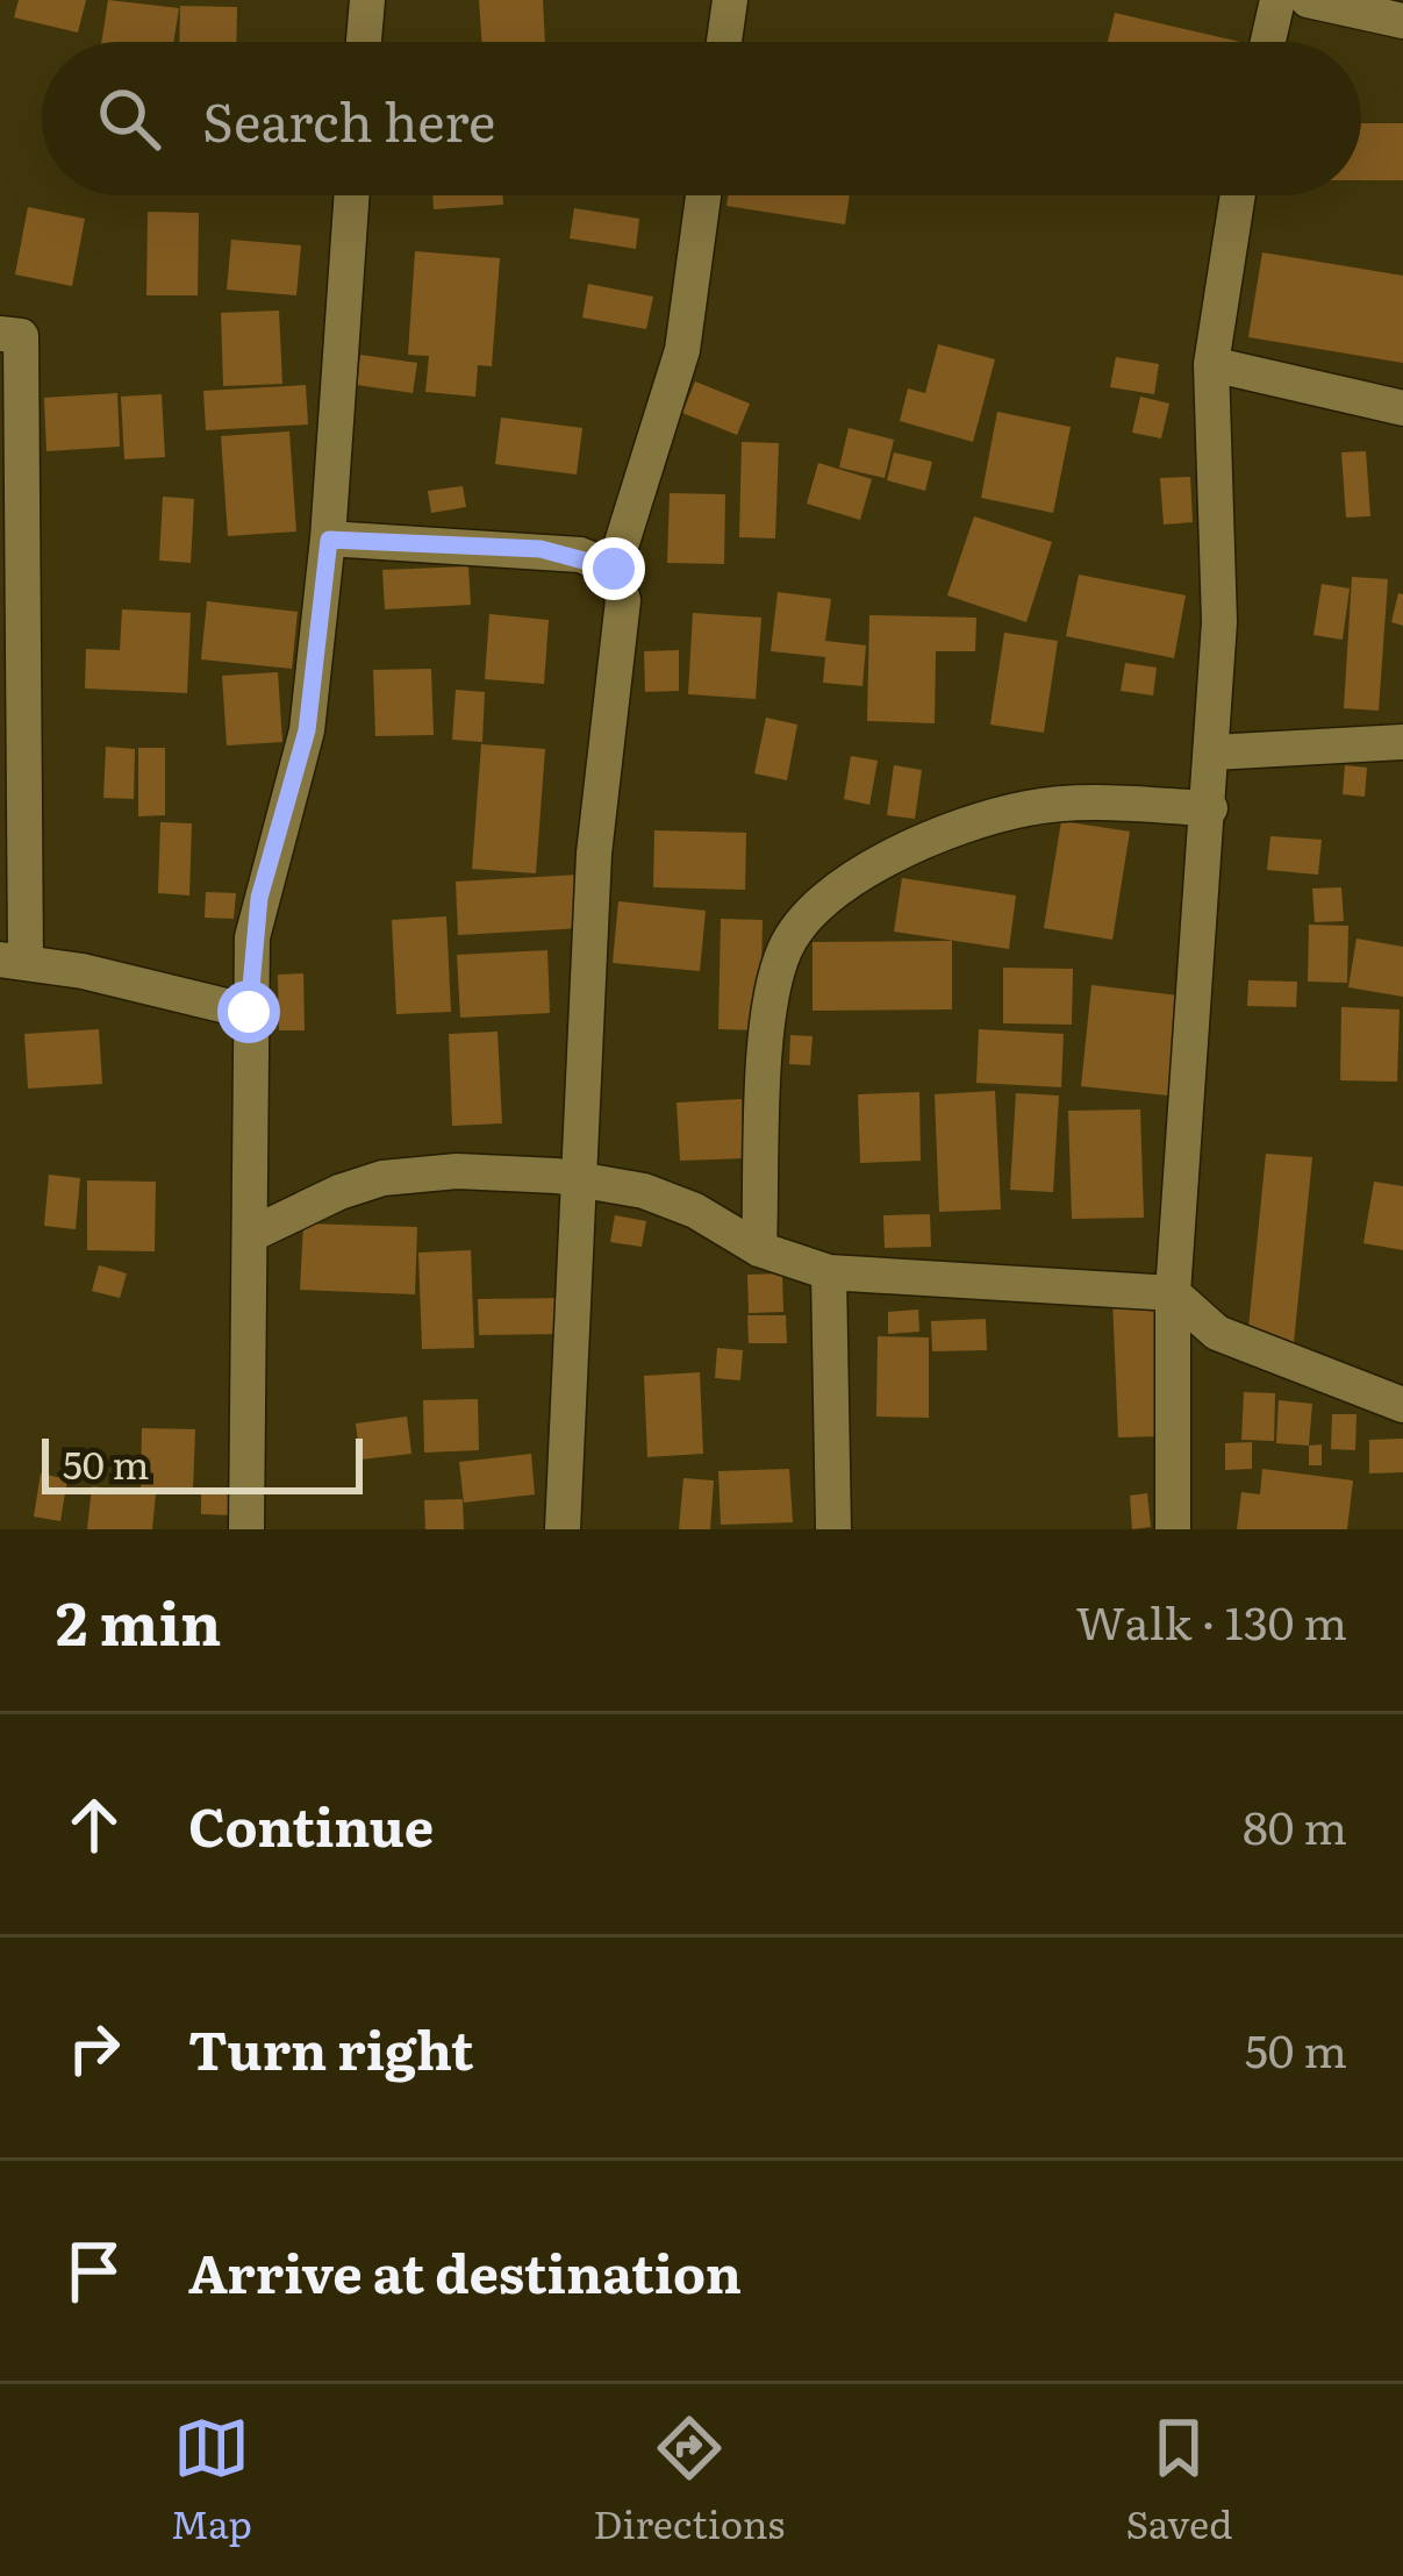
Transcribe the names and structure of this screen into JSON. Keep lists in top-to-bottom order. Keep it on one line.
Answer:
{"scale_bar":"50 m","page":{"search":"Search here","scale":"50 m","heading":["2 min","Walk · 130 m"],"list":[["Continue","80 m"],["Turn right","50 m"],"Arrive at destination"],"nav":["Map","Directions","Saved"]}}
